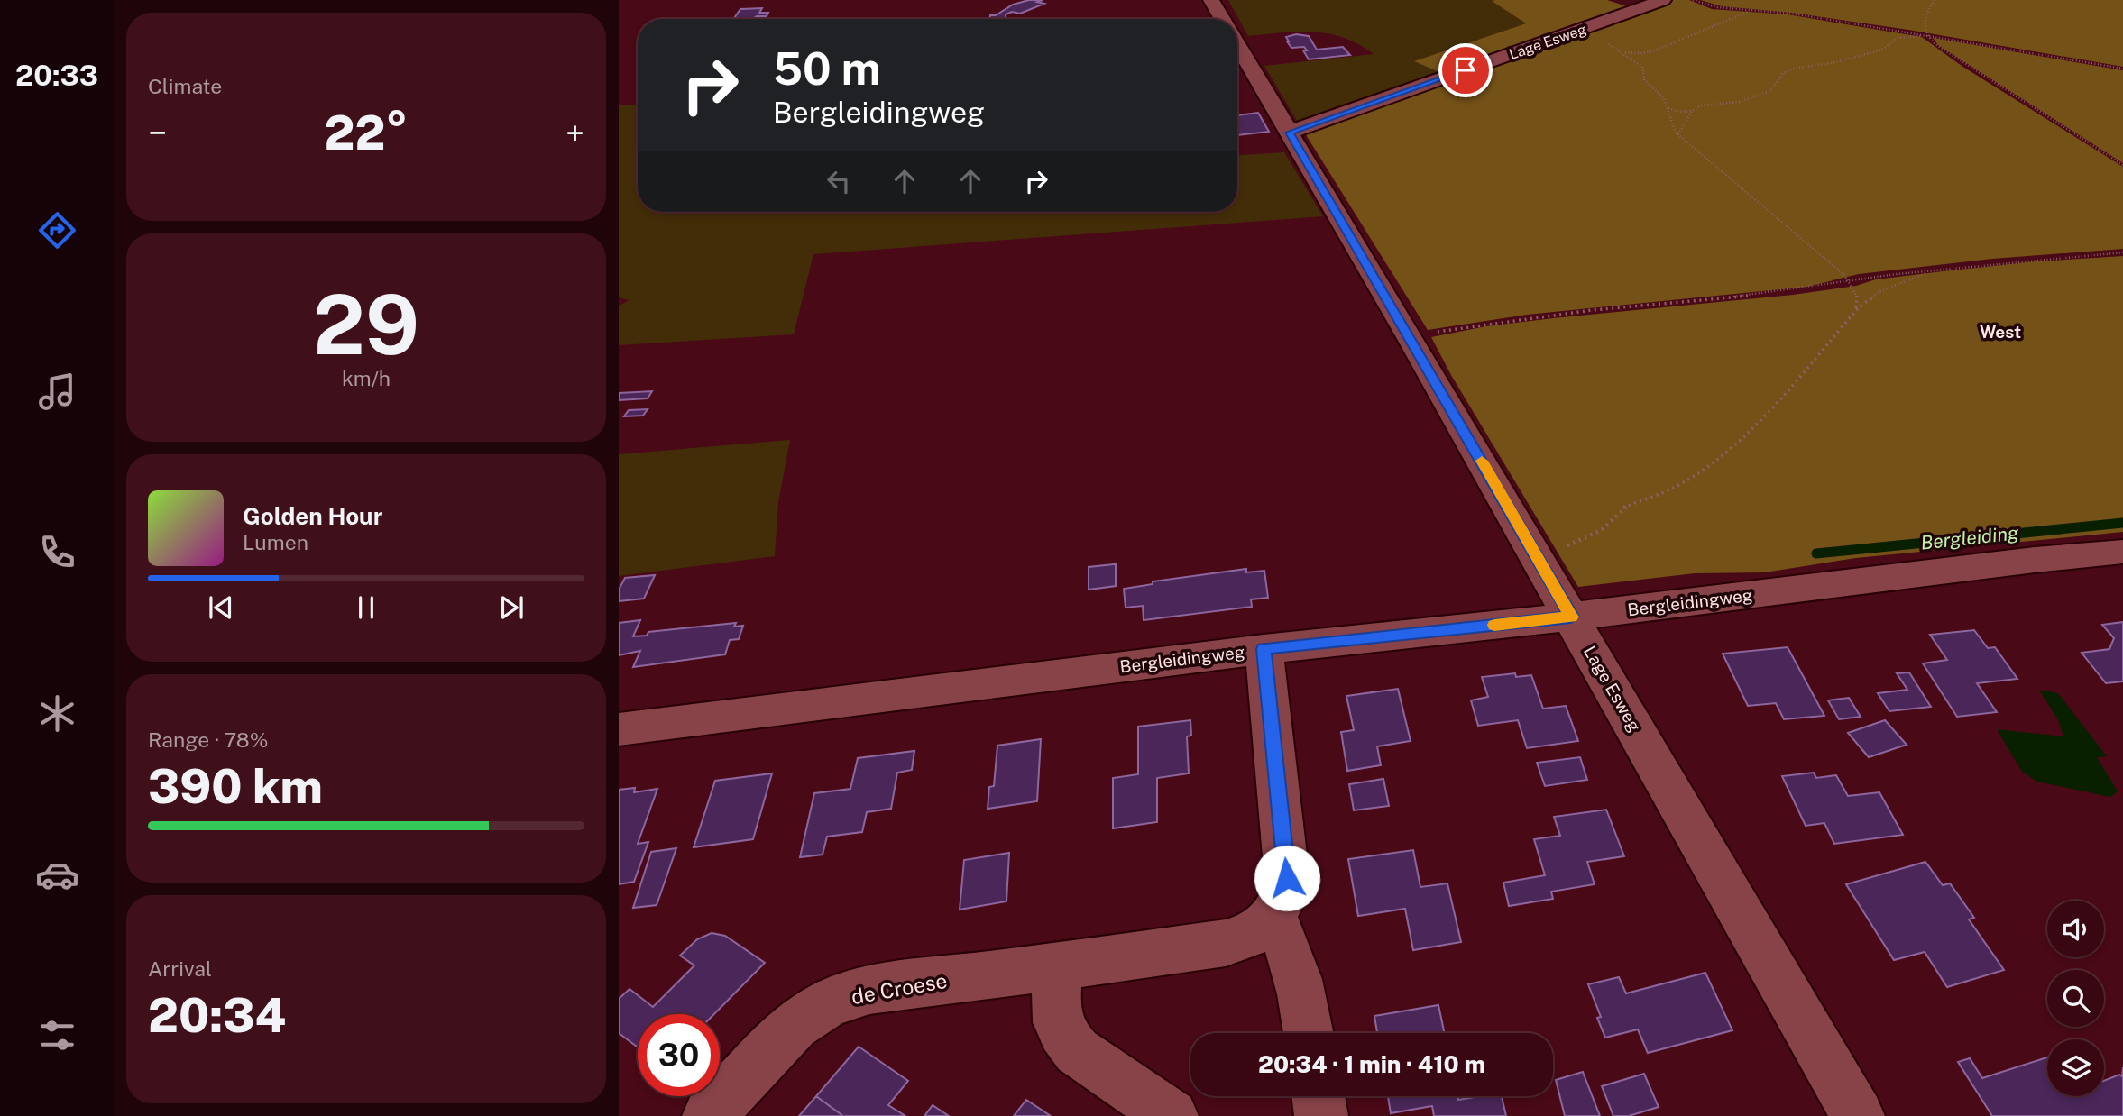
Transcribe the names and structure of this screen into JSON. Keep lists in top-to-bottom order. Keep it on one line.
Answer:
{"streets":{"street":["Lage Esweg","Bergleidingweg","de Croese"]},"crossings":[["Lage Esweg","Bergleidingweg"]],"districts":["West"],"water":["Bergleiding"],"page":{"tabs":"20:33","tile":["Climate",["29","km/h"],["Range · 78%","390 km"],["Arrival","20:34"]],"turn":["50 m","Bergleidingweg"],"heat":["−","22°","+"],"song":["Golden Hour","Lumen"],"limit":"30","trip":"20:34 · 1 min · 410 m"}}
